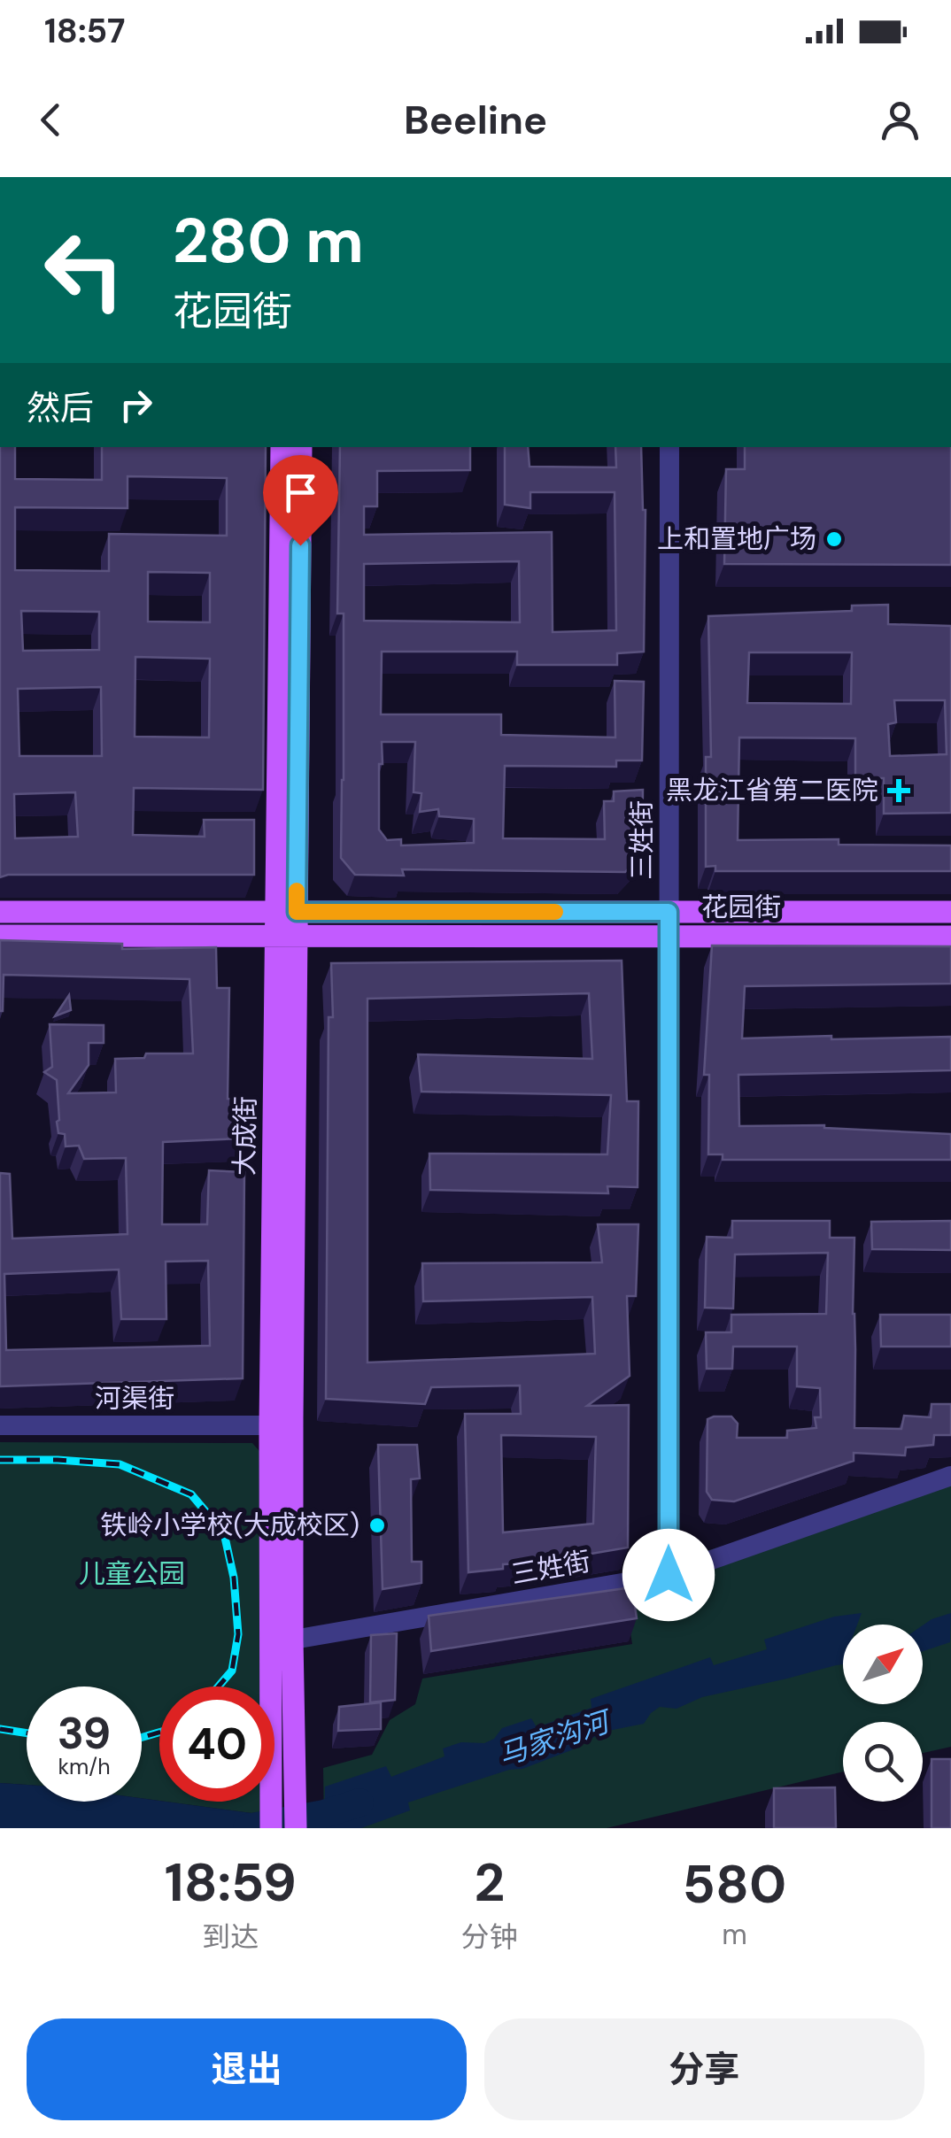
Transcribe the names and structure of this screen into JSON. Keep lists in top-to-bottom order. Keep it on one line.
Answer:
{"streets":{"main road":["花园街","大成街"],"street":["三姓街","河渠街"]},"crossings":[["三姓街","花园街"],["三姓街","大成街"],["花园街","大成街"],["大成街","河渠街"]],"water":["马家沟河"],"parks":["儿童公园"],"places":{"other":["上和置地广场","铁岭小学校(大成校区)"],"health":["黑龙江省第二医院"]},"north":"top right","page":{"status":"18:57","header":"Beeline","turn":["280 m","花园街"],"then":"然后","speed":"39 km/h","limit":"40","eta":["18:59","到达","2","分钟","580","m"],"buttons":["退出","分享"]}}
